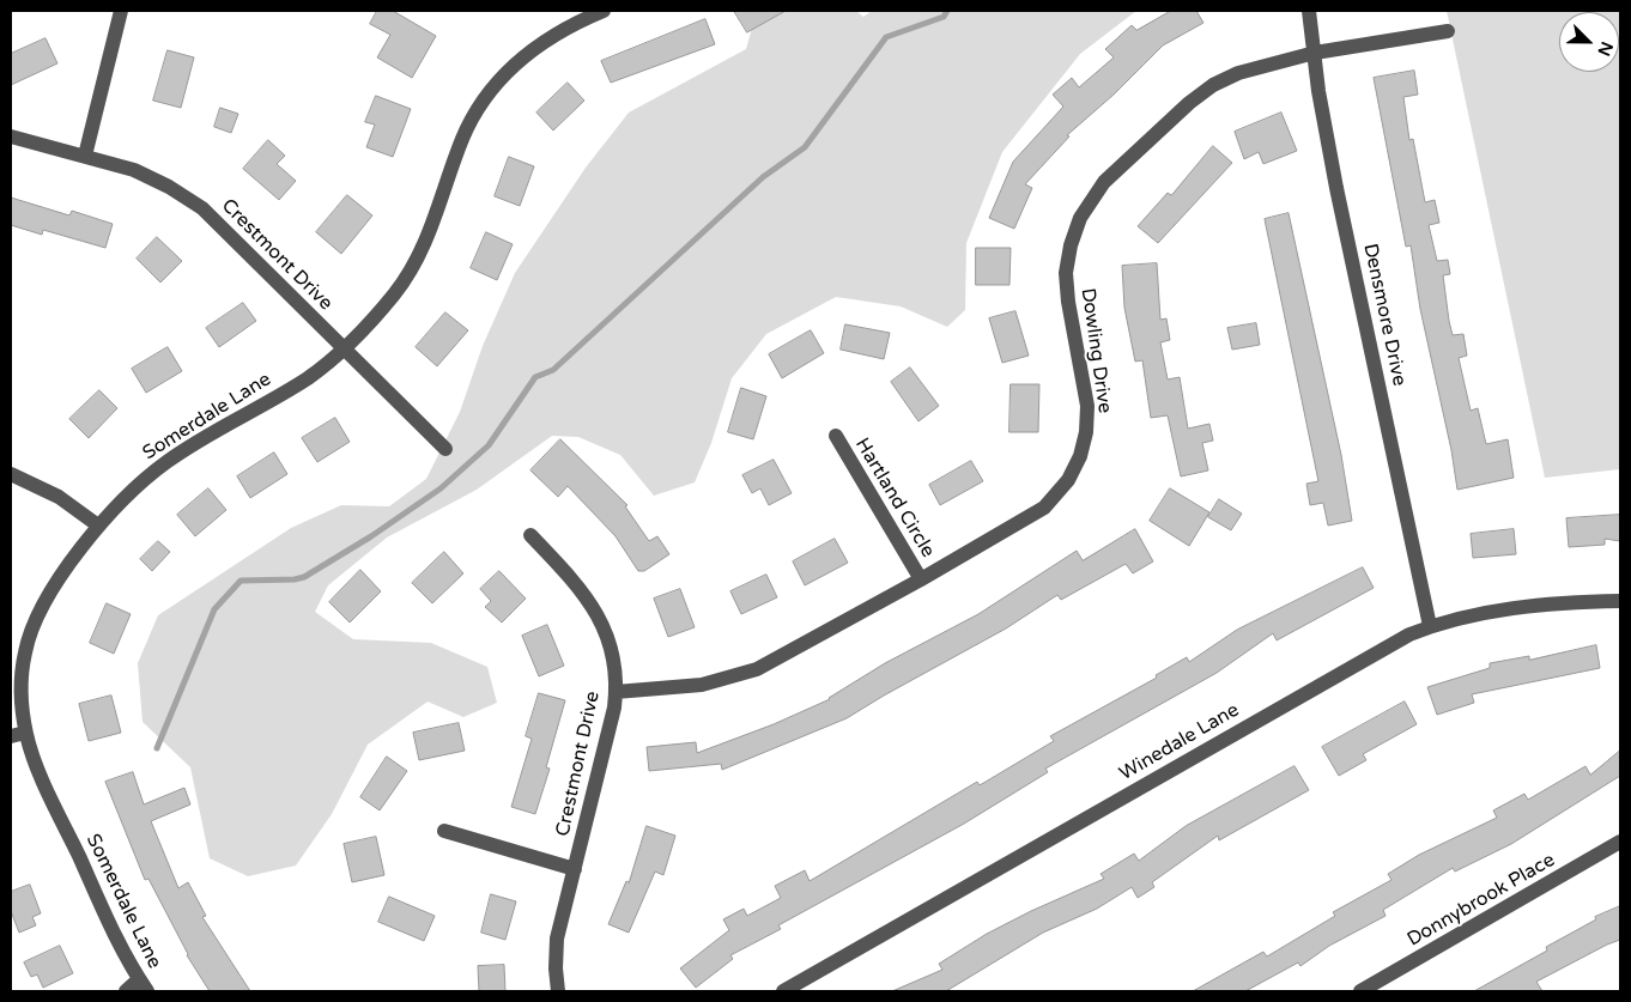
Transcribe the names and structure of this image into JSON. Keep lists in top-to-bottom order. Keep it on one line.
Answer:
{"streets":{"street":["Crestmont Drive","Densmore Drive","Dowling Drive","Somerdale Lane","Hartland Circle","Winedale Lane","Donnybrook Place"]},"crossings":[["Crestmont Drive","Dowling Drive"],["Crestmont Drive","Somerdale Lane"],["Densmore Drive","Dowling Drive"],["Densmore Drive","Winedale Lane"],["Dowling Drive","Hartland Circle"]],"north":"bottom right"}
